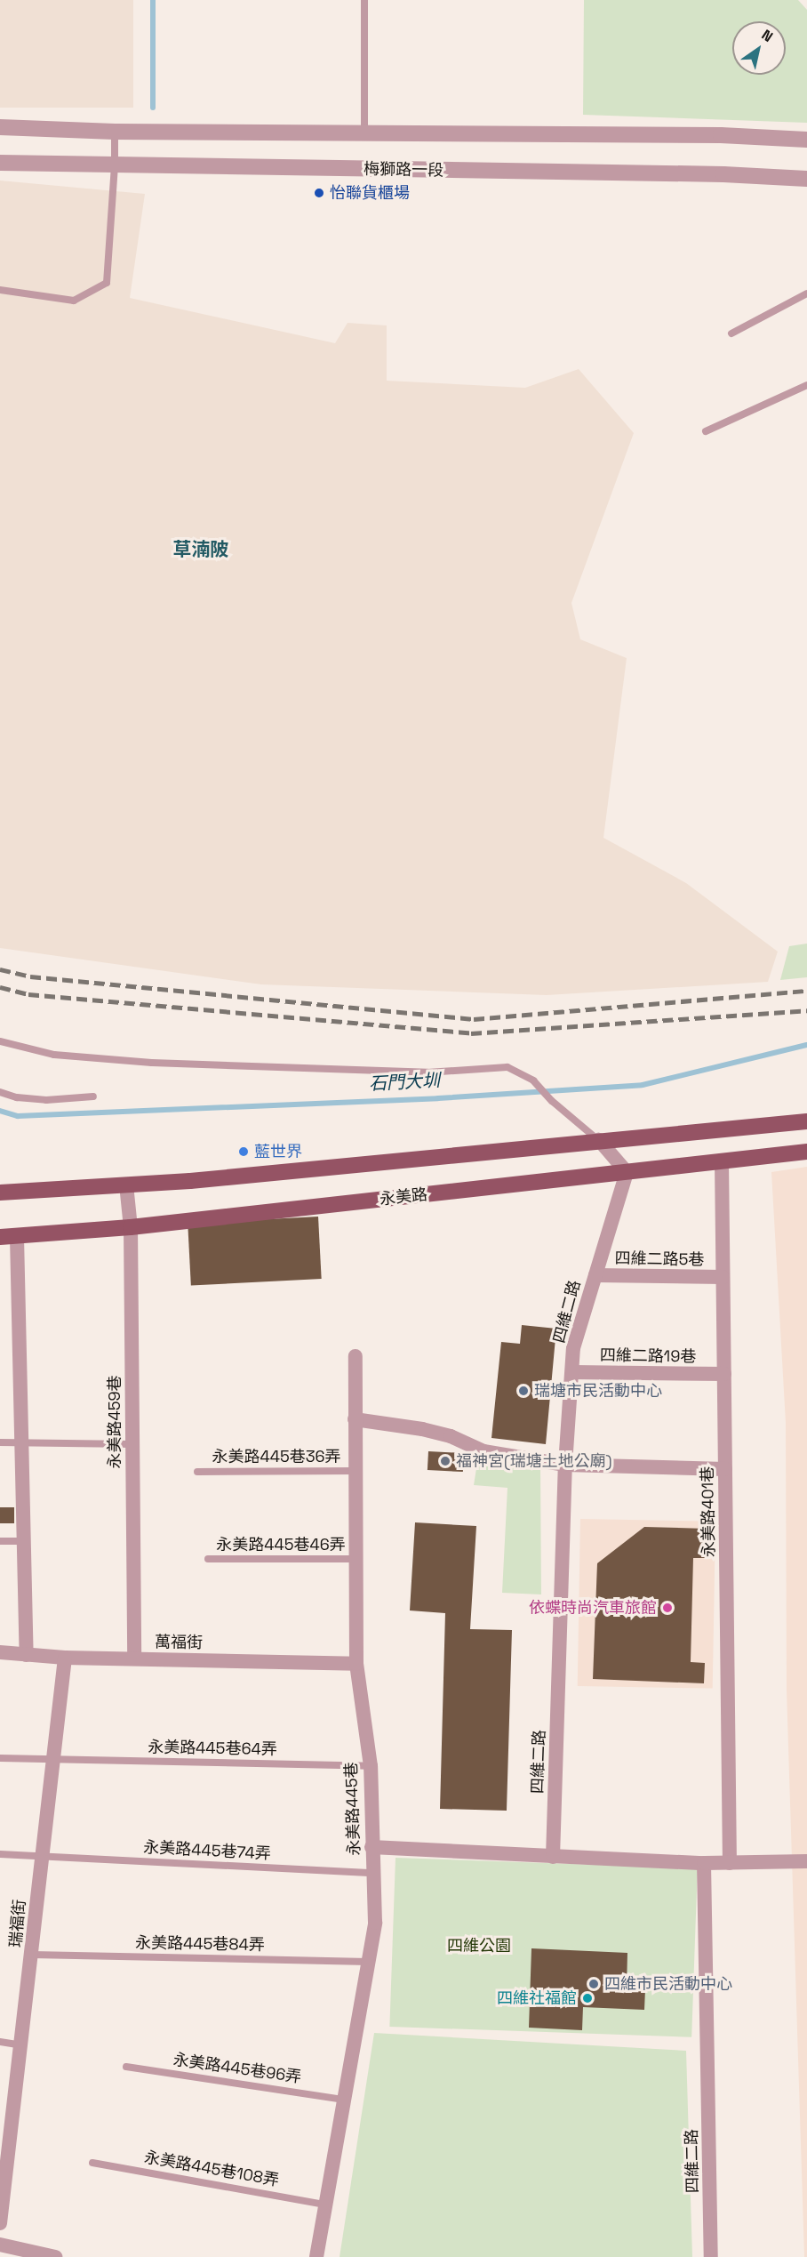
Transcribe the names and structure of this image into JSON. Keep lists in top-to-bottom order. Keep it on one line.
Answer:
{"streets":{"main road":["永美路"],"street":["梅獅路一段","四維二路5巷","四維二路","四維二路19巷","永美路459巷","永美路401巷","萬福街","永美路445巷","瑞福街"],"lane":["永美路445巷36弄","永美路445巷46弄","永美路445巷64弄","永美路445巷74弄","永美路445巷84弄","永美路445巷96弄","永美路445巷108弄"]},"crossings":[["永美路","四維二路"],["永美路","永美路459巷"],["永美路","永美路401巷"],["四維二路5巷","四維二路"],["四維二路5巷","永美路401巷"],["四維二路","四維二路19巷"],["四維二路19巷","永美路401巷"],["永美路459巷","萬福街"],["永美路445巷36弄","永美路445巷"],["永美路445巷46弄","永美路445巷"],["萬福街","永美路445巷"],["萬福街","瑞福街"],["永美路445巷64弄","永美路445巷"],["永美路445巷64弄","瑞福街"],["永美路445巷","永美路445巷74弄"],["永美路445巷","永美路445巷84弄"],["永美路445巷","永美路445巷96弄"],["永美路445巷","永美路445巷108弄"],["永美路445巷74弄","瑞福街"],["瑞福街","永美路445巷84弄"]],"districts":["草湳陂"],"water":["石門大圳"],"parks":["四維公園"],"places":["怡聯貨櫃場","藍世界","瑞塘市民活動中心","福神宮(瑞塘土地公廟)","依蝶時尚汽車旅館","四維市民活動中心","四維社福館"],"north":"top right"}
